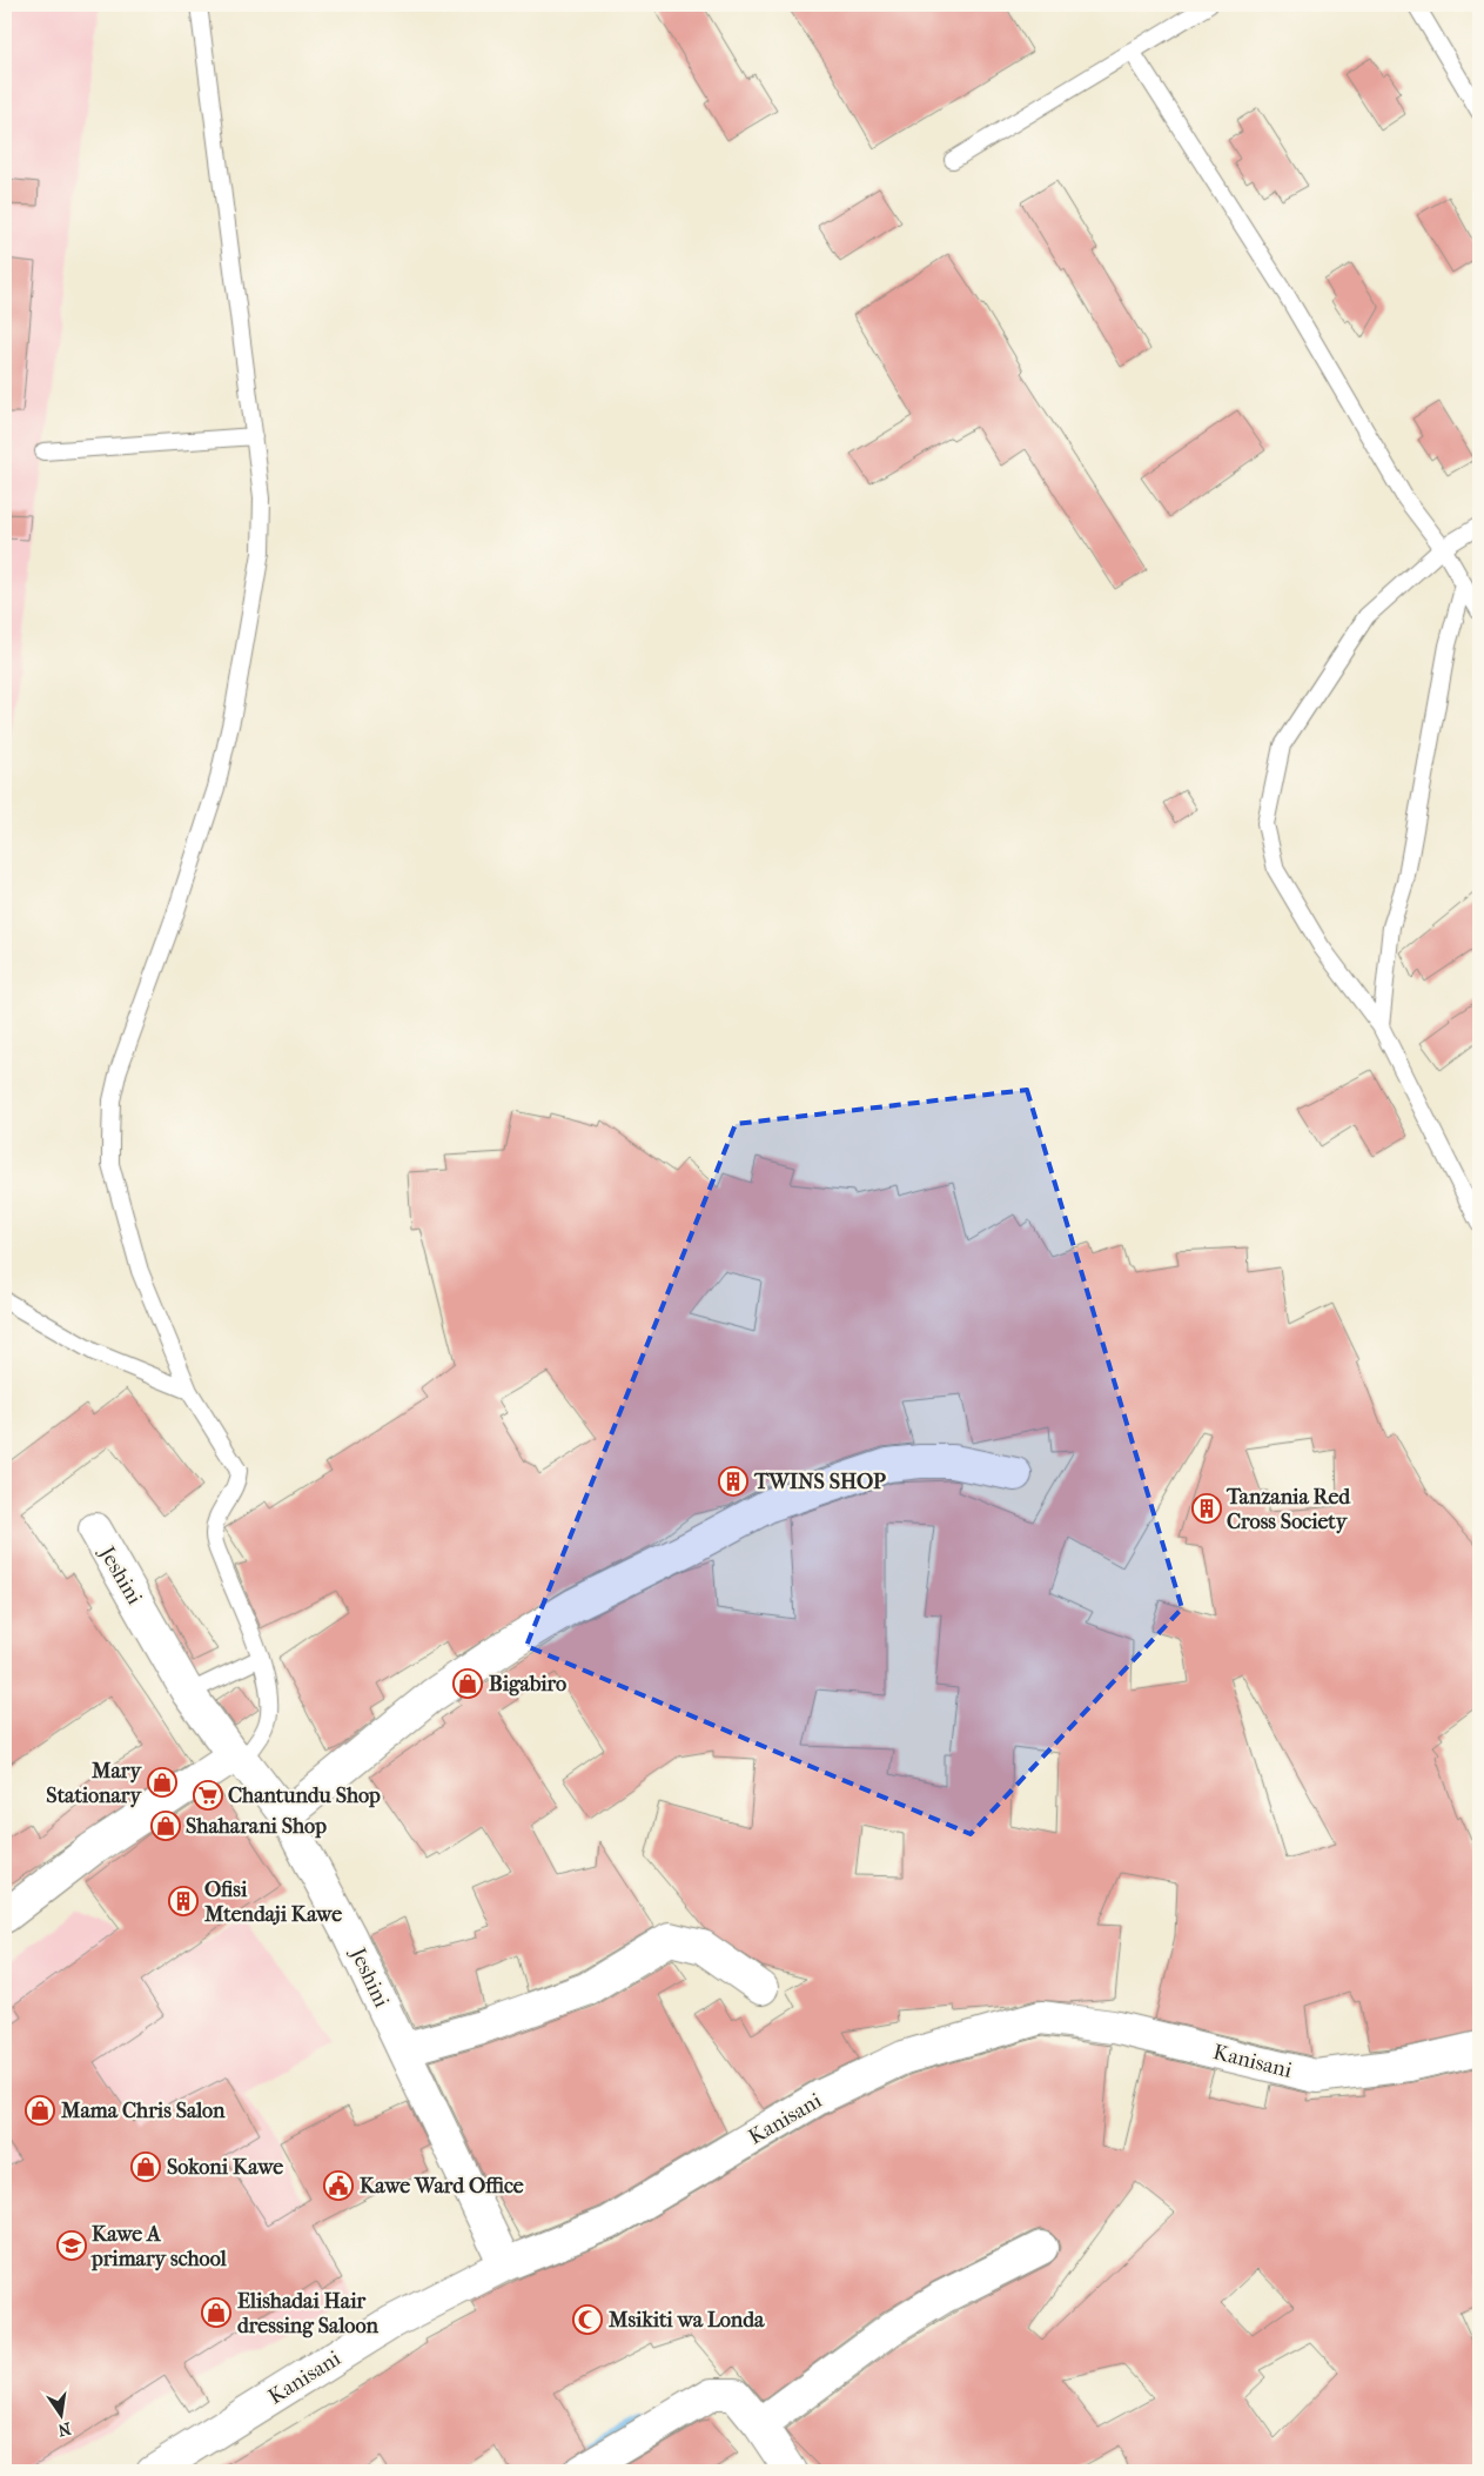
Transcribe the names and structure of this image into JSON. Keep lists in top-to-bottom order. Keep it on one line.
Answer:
{"streets":{"street":["Jeshini","Kanisani"]},"crossings":[["Jeshini","Kanisani"]],"places":{"building":["TWINS SHOP","Tanzania Red Cross Society","Ofisi Mtendaji Kawe"],"shop":["Bigabiro","Mary Stationary","Shaharani Shop","Mama Chris Salon","Sokoni Kawe","Elishadai Hair dressing Saloon"],"supermarket":["Chantundu Shop"],"public building":["Kawe Ward Office"],"school or university":["Kawe A primary school"],"mosque":["Msikiti wa Londa"]},"north":"bottom"}
